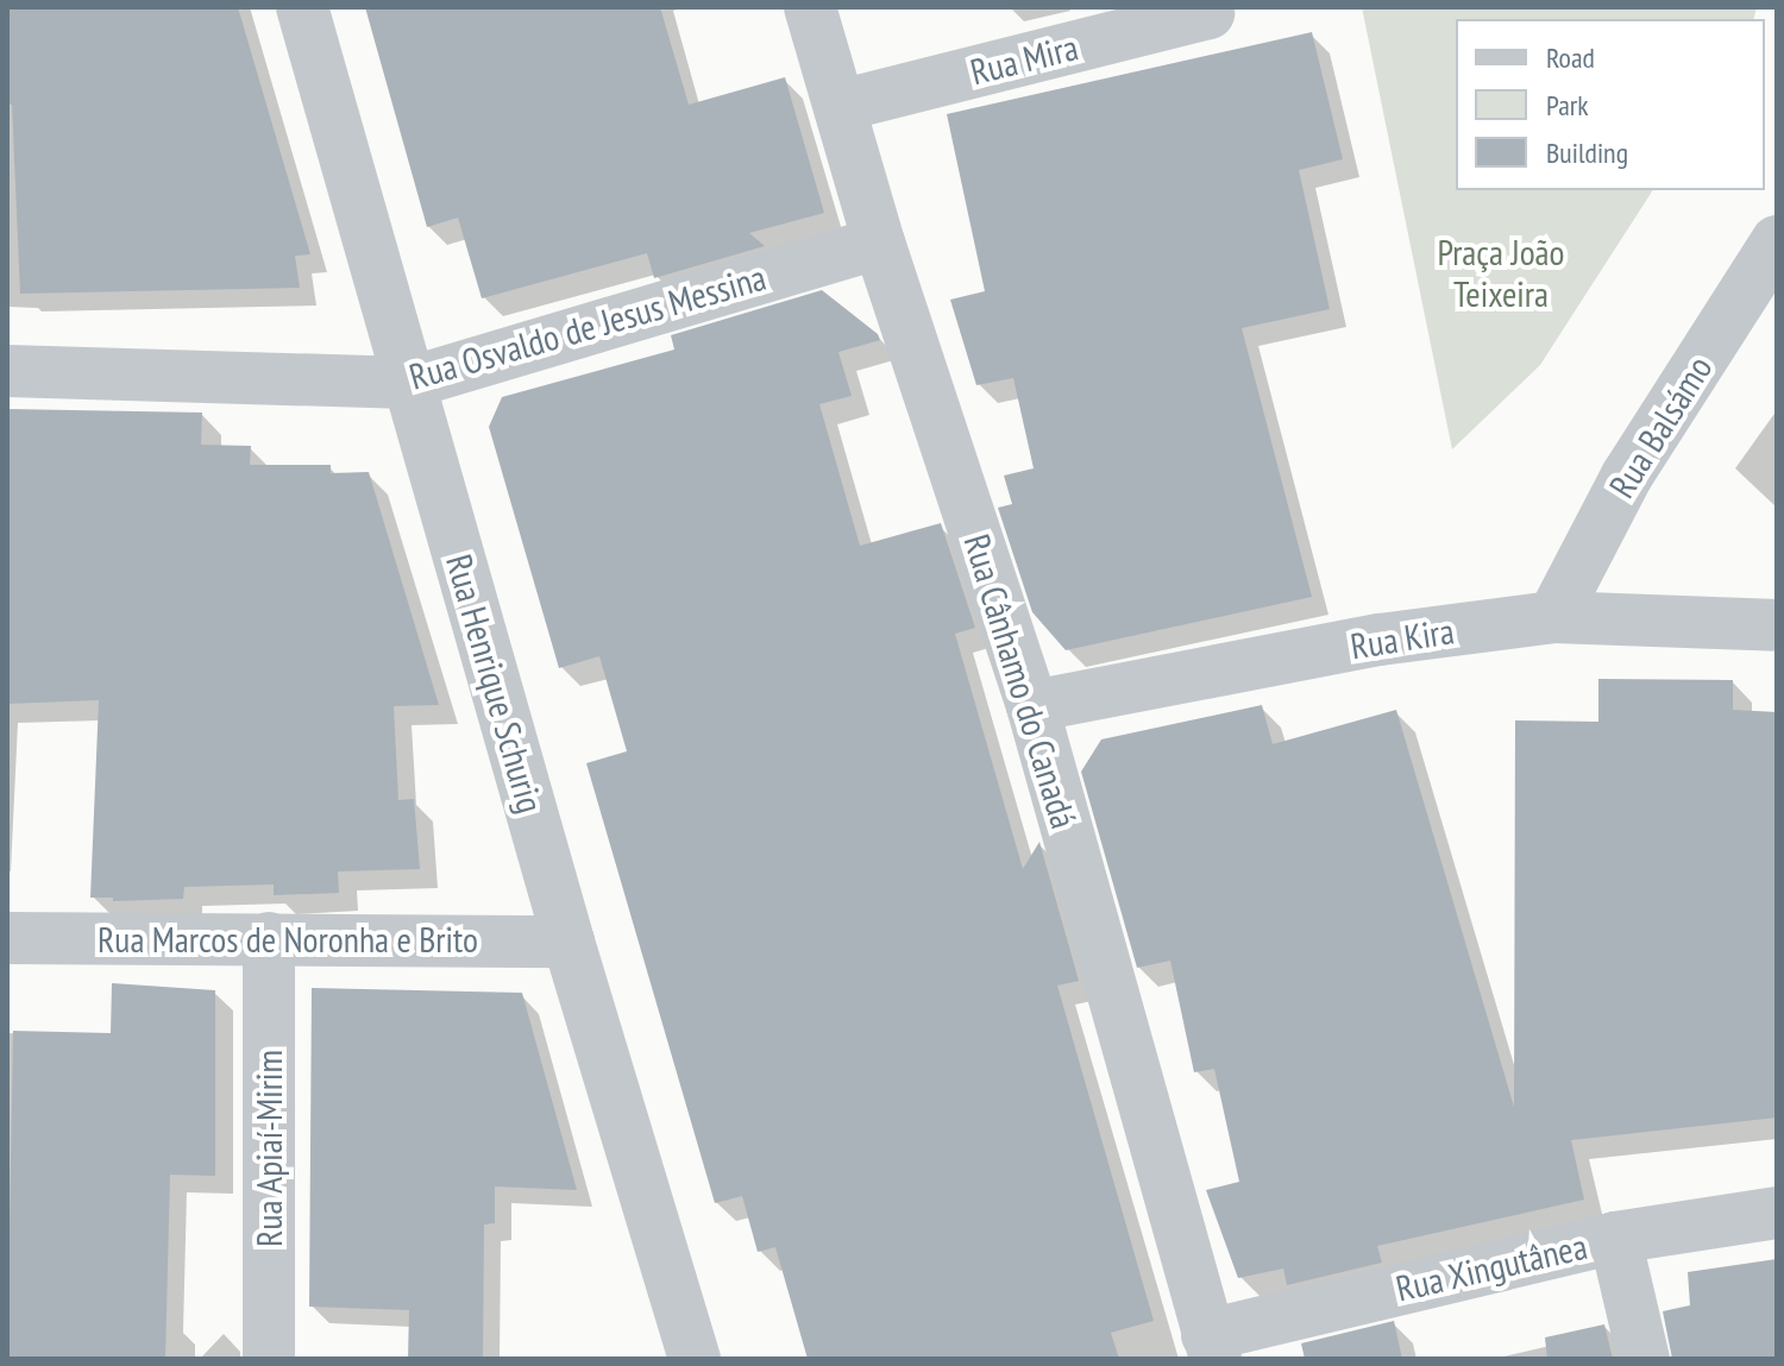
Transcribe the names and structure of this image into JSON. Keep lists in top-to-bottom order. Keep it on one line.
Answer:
{"streets":{"street":["Rua Mira","Rua Osvaldo de Jesus Messina","Rua Balsámo","Rua Kira","Rua Cânhamo do Canadá","Rua Henrique Schurig","Rua Marcos de Noronha e Brito","Rua Apiaí-Mirim","Rua Xingutânea"]},"crossings":[["Rua Mira","Rua Cânhamo do Canadá"],["Rua Osvaldo de Jesus Messina","Rua Cânhamo do Canadá"],["Rua Osvaldo de Jesus Messina","Rua Henrique Schurig"],["Rua Balsámo","Rua Kira"],["Rua Kira","Rua Cânhamo do Canadá"],["Rua Cânhamo do Canadá","Rua Xingutânea"],["Rua Henrique Schurig","Rua Marcos de Noronha e Brito"],["Rua Marcos de Noronha e Brito","Rua Apiaí-Mirim"]],"parks":["Praça João Teixeira"],"legend":["Road","Park","Building"]}
